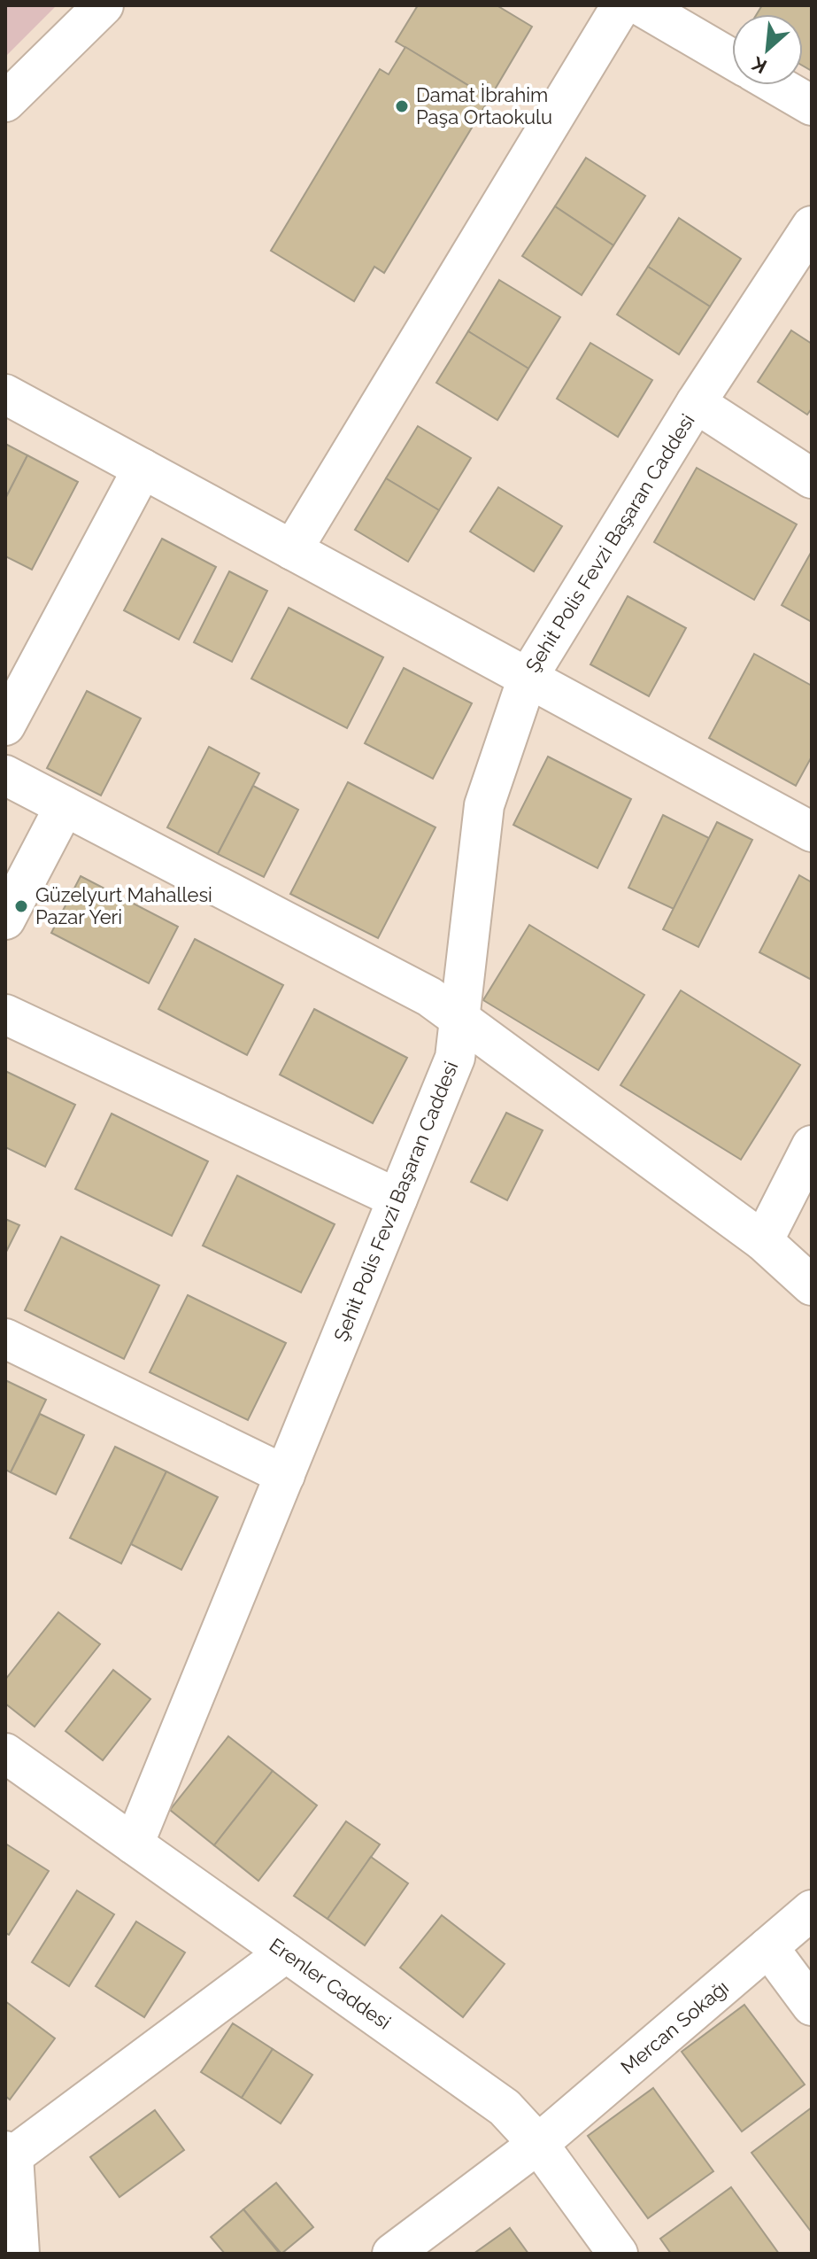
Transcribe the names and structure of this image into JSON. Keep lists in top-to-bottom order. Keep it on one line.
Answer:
{"streets":{"street":["Şehit Polis Fevzi Başaran Caddesi","Erenler Caddesi","Mercan Sokağı"]},"crossings":[["Şehit Polis Fevzi Başaran Caddesi","Erenler Caddesi"],["Erenler Caddesi","Mercan Sokağı"]],"places":["Damat İbrahim Paşa Ortaokulu","Güzelyurt Mahallesi Pazar Yeri"],"north":"bottom left"}
